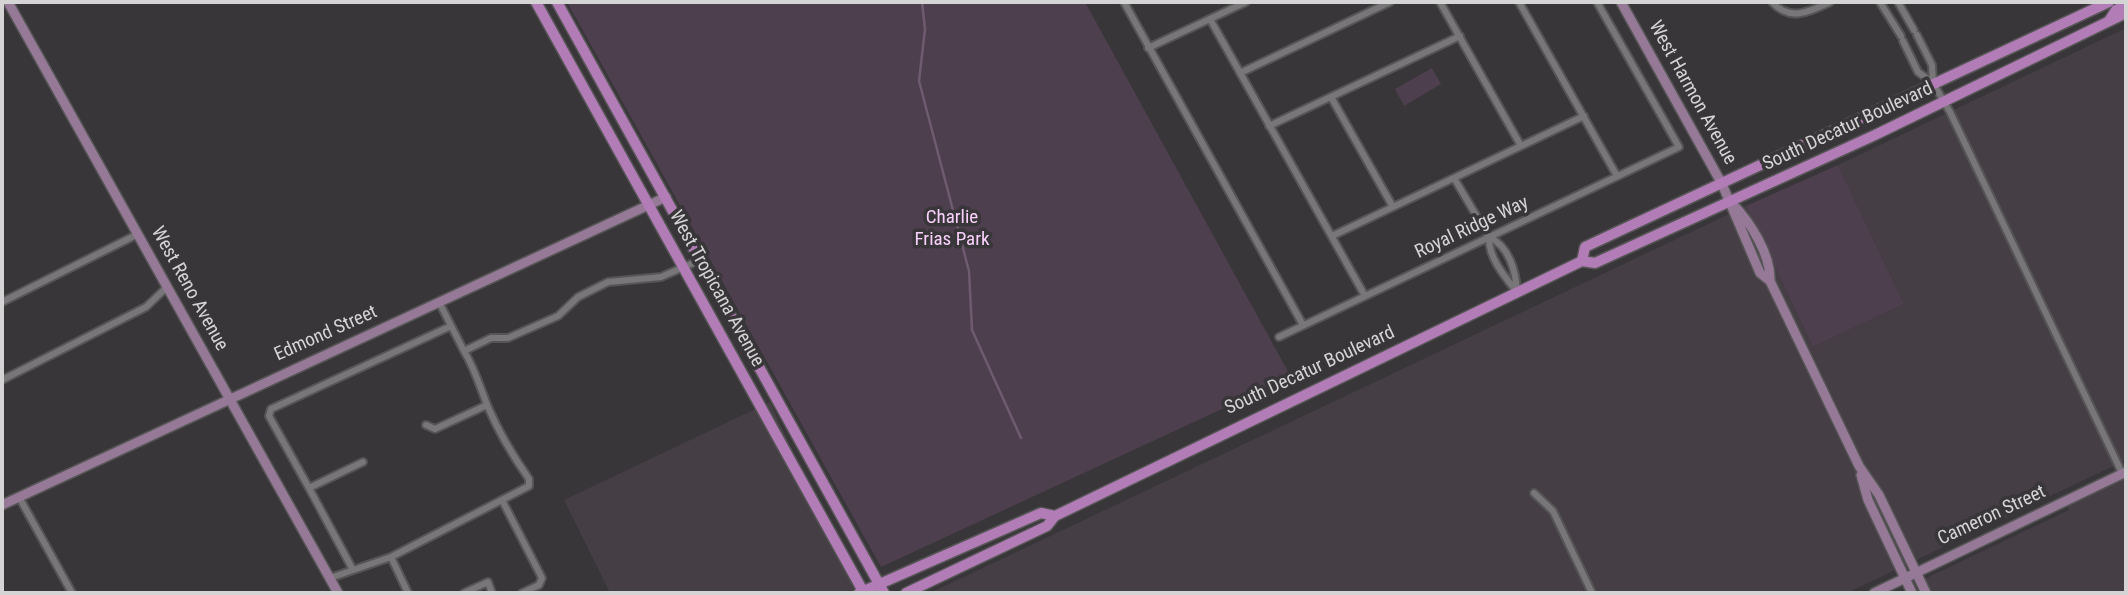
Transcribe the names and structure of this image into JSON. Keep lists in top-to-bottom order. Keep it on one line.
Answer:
{"streets":{"main road":["South Decatur Boulevard","West Tropicana Avenue"],"street":["West Harmon Avenue","Royal Ridge Way","West Reno Avenue","Edmond Street","Cameron Street"]},"crossings":[["West Harmon Avenue","South Decatur Boulevard"],["West Harmon Avenue","Cameron Street"],["South Decatur Boulevard","West Tropicana Avenue"],["West Reno Avenue","Edmond Street"],["West Tropicana Avenue","Edmond Street"]],"parks":["Charlie Frias Park"]}
